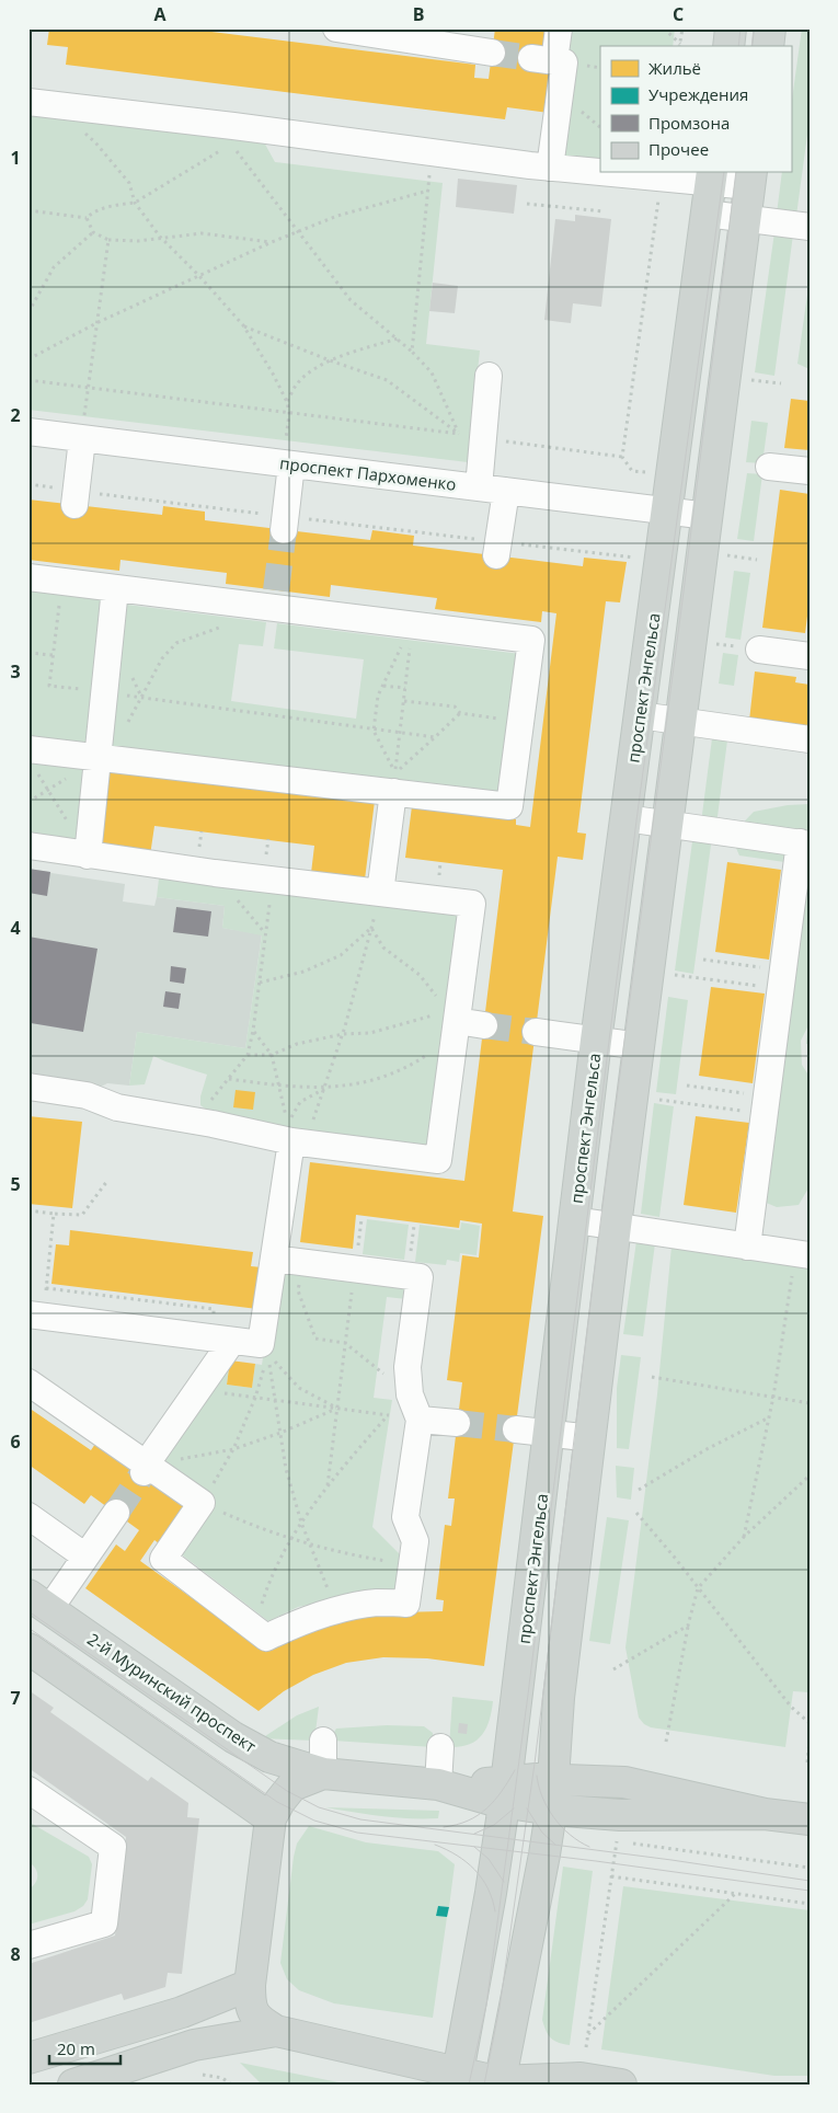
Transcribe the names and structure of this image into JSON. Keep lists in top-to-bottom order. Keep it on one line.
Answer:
{"streets":{"main road":["проспект Энгельса","2-й Муринский проспект"],"street":["проспект Пархоменко"]},"crossings":[["проспект Пархоменко","проспект Энгельса"],["проспект Энгельса","2-й Муринский проспект"]],"legend":["Жильё","Учреждения","Промзона","Прочее"],"scale_bar":"20 m","grid":{"columns":["A","B","C"],"rows":["1","2","3","4","5","6","7","8"]}}
